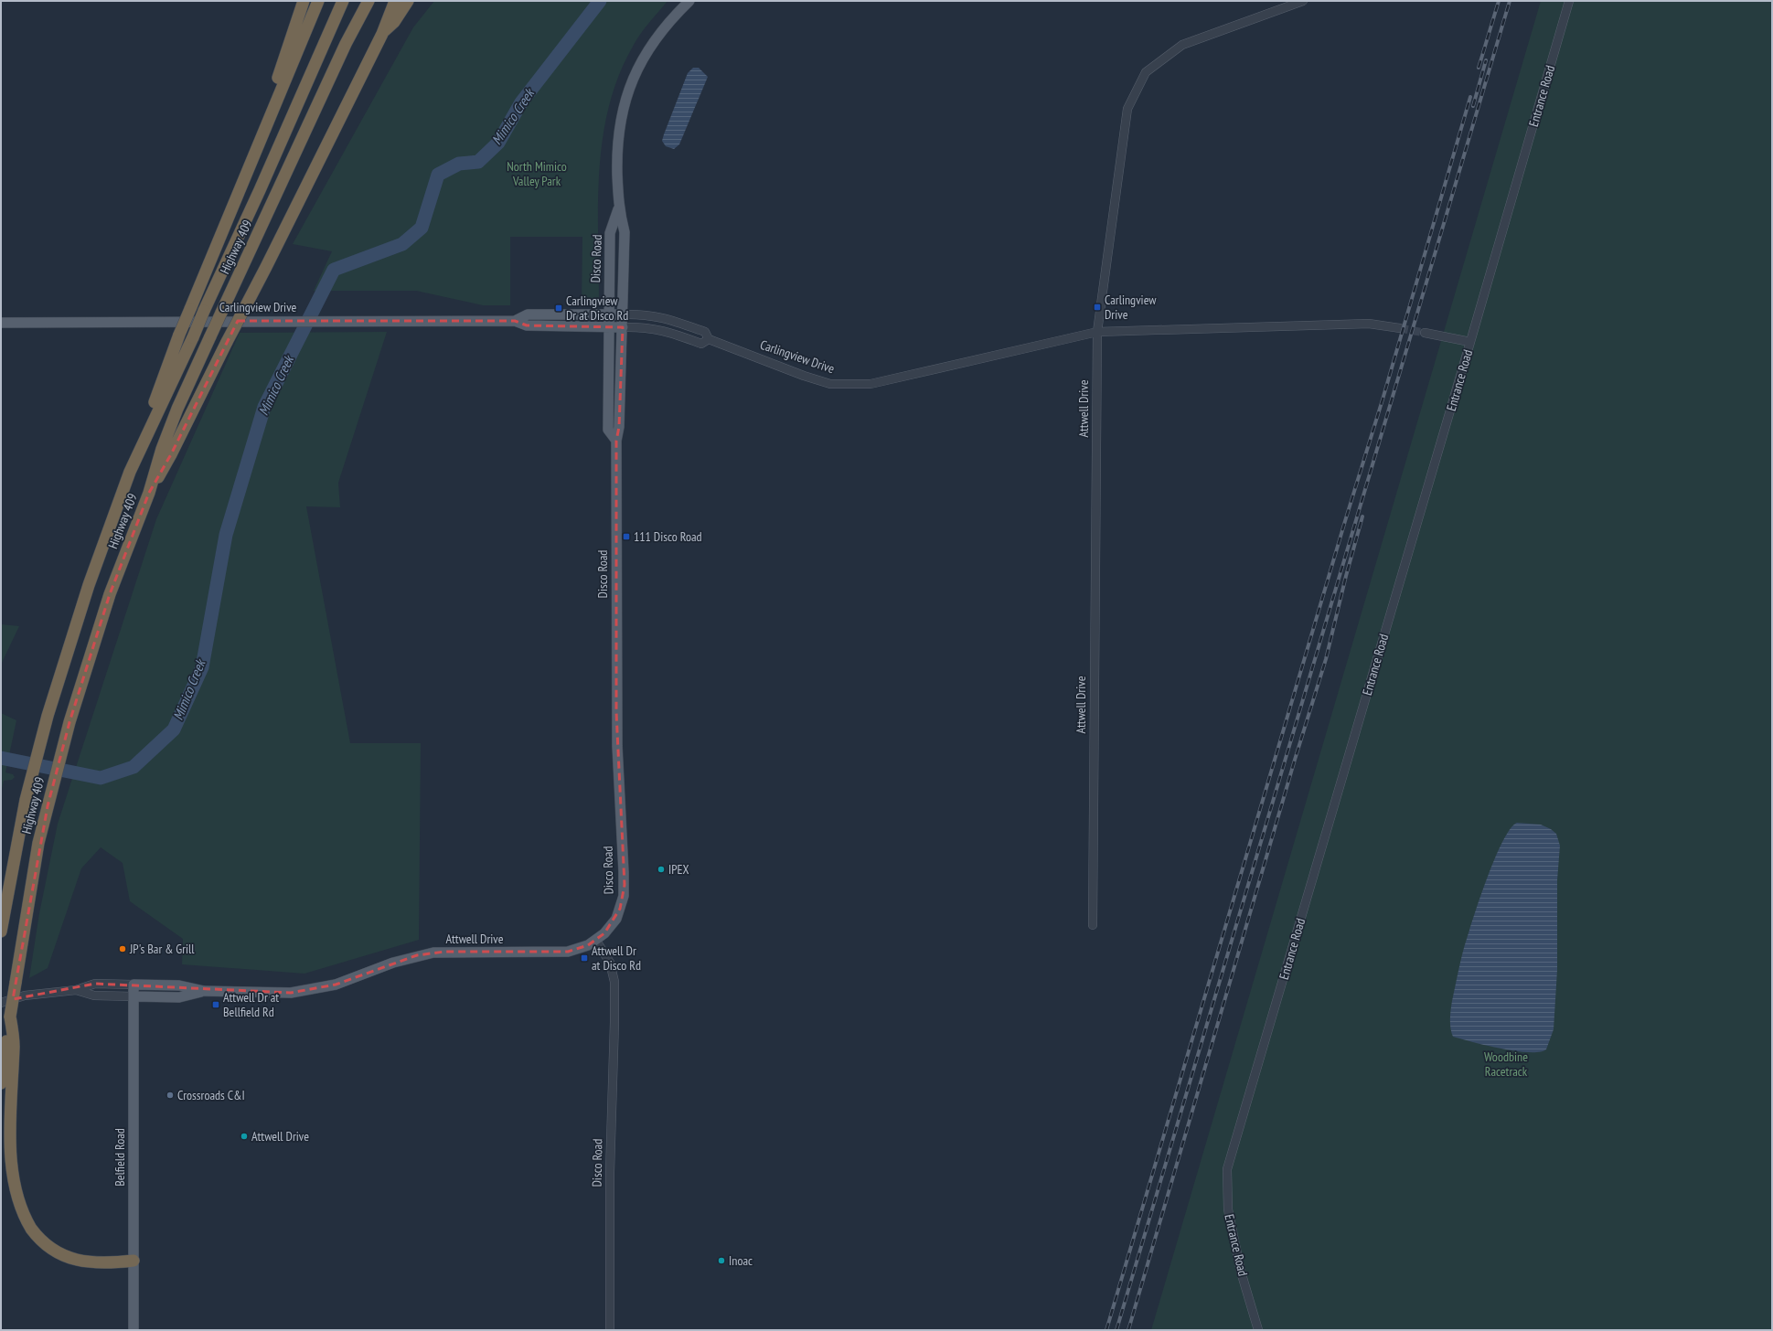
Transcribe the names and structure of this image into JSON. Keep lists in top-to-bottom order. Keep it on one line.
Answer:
{"streets":{"highway":["Highway 409"],"main road":["Disco Road","Carlingview Drive","Attwell Drive","Belfield Road"],"street":["Entrance Road"]},"crossings":[["Disco Road","Carlingview Drive"],["Disco Road","Attwell Drive"],["Carlingview Drive","Attwell Drive"],["Attwell Drive","Belfield Road"]],"water":["Mimico Creek"],"parks":["North Mimico Valley Park","Woodbine Racetrack"],"places":{"transit":["Carlingview Drive","Carlingview Dr at Disco Rd","111 Disco Road","Attwell Dr at Disco Rd","Attwell Dr at Bellfield Rd"],"other":["IPEX","JP's Bar & Grill","Crossroads C&I","Attwell Drive","Inoac"]}}
